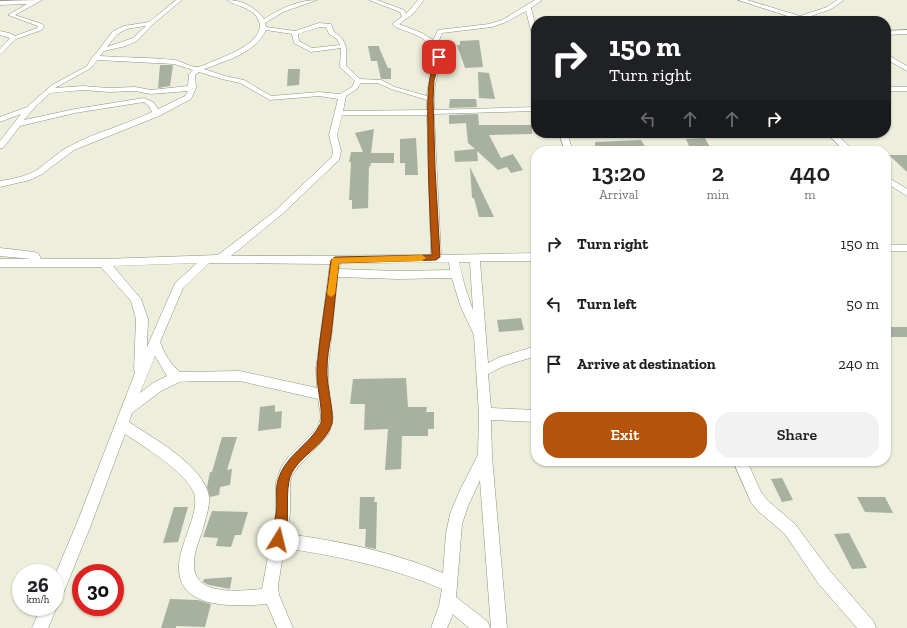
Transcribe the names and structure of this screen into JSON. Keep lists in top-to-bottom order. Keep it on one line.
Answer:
{"page":{"turn":["150 m","Turn right"],"eta":["13:20","Arrival","2","min","440","m"],"list":[{"name":"Turn right","value":"150 m"},{"name":"Turn left","value":"50 m"},{"name":"Arrive at destination","value":"240 m"}],"buttons":["Exit","Share"],"speed":"26 km/h","limit":"30"}}
